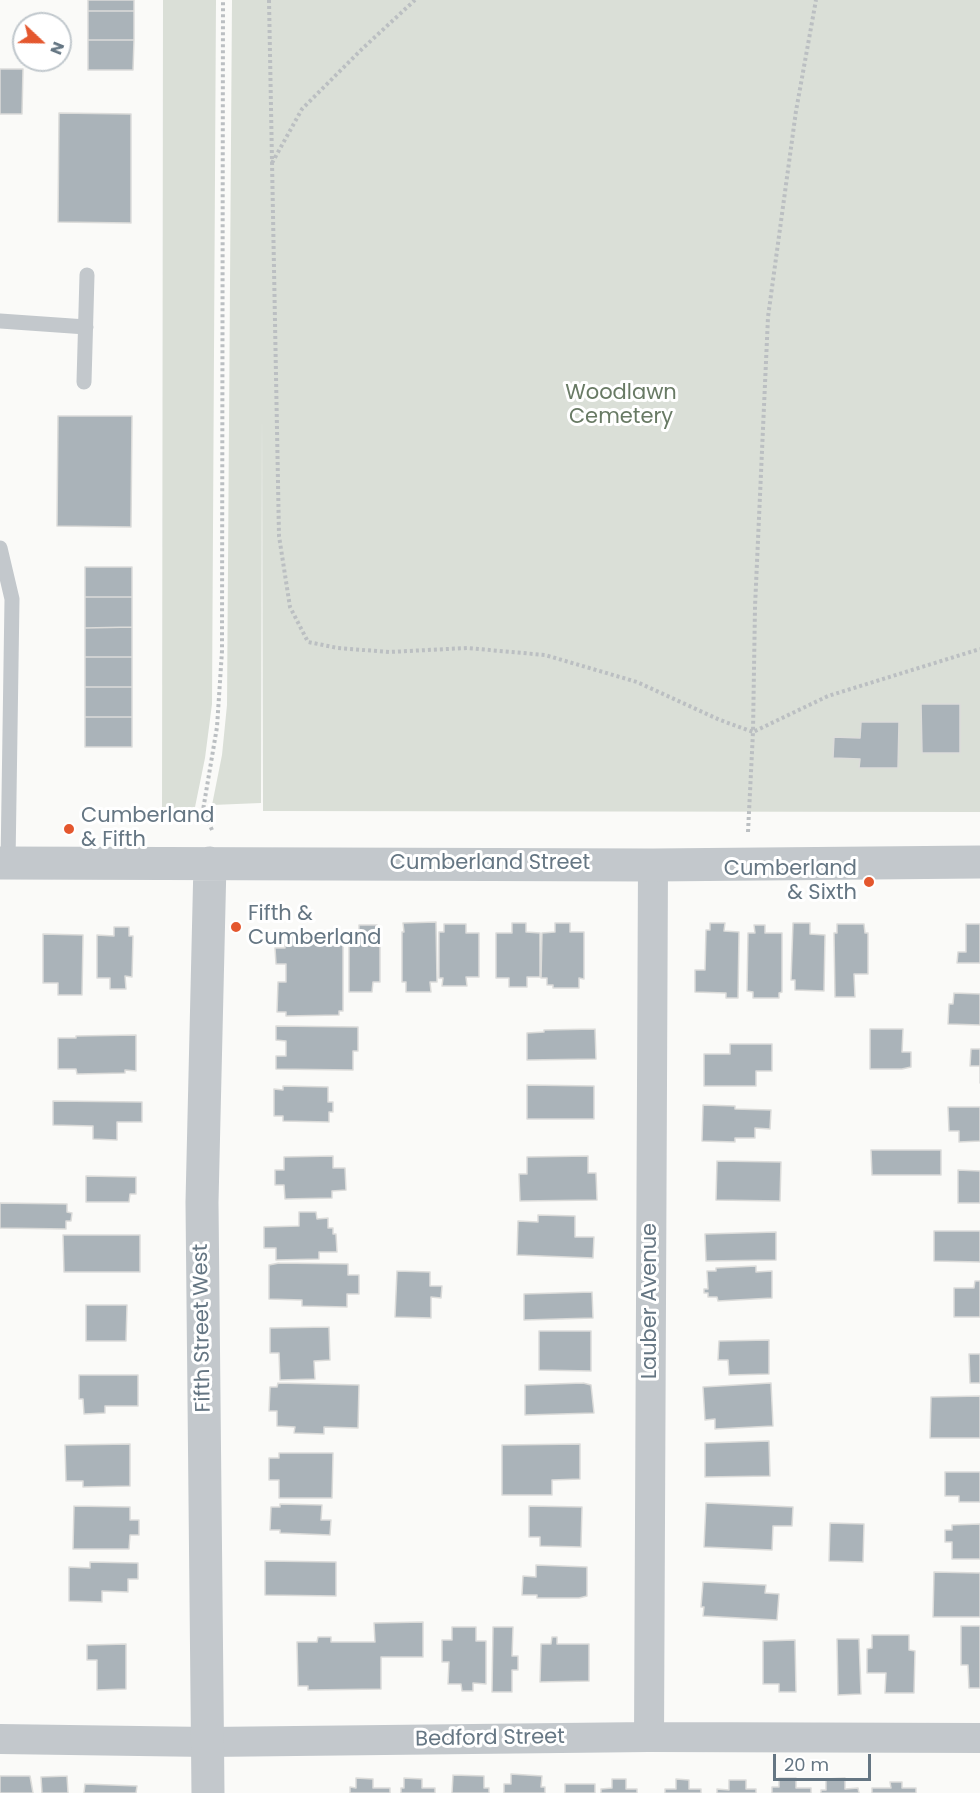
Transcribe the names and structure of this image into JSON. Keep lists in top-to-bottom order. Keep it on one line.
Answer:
{"streets":{"street":["Cumberland Street","Lauber Avenue","Fifth Street West","Bedford Street"]},"crossings":[["Cumberland Street","Lauber Avenue"],["Cumberland Street","Fifth Street West"],["Lauber Avenue","Bedford Street"],["Fifth Street West","Bedford Street"]],"parks":["Woodlawn Cemetery"],"places":["Cumberland & Fifth","Cumberland & Sixth","Fifth & Cumberland"],"scale_bar":"20 m","north":"right"}
